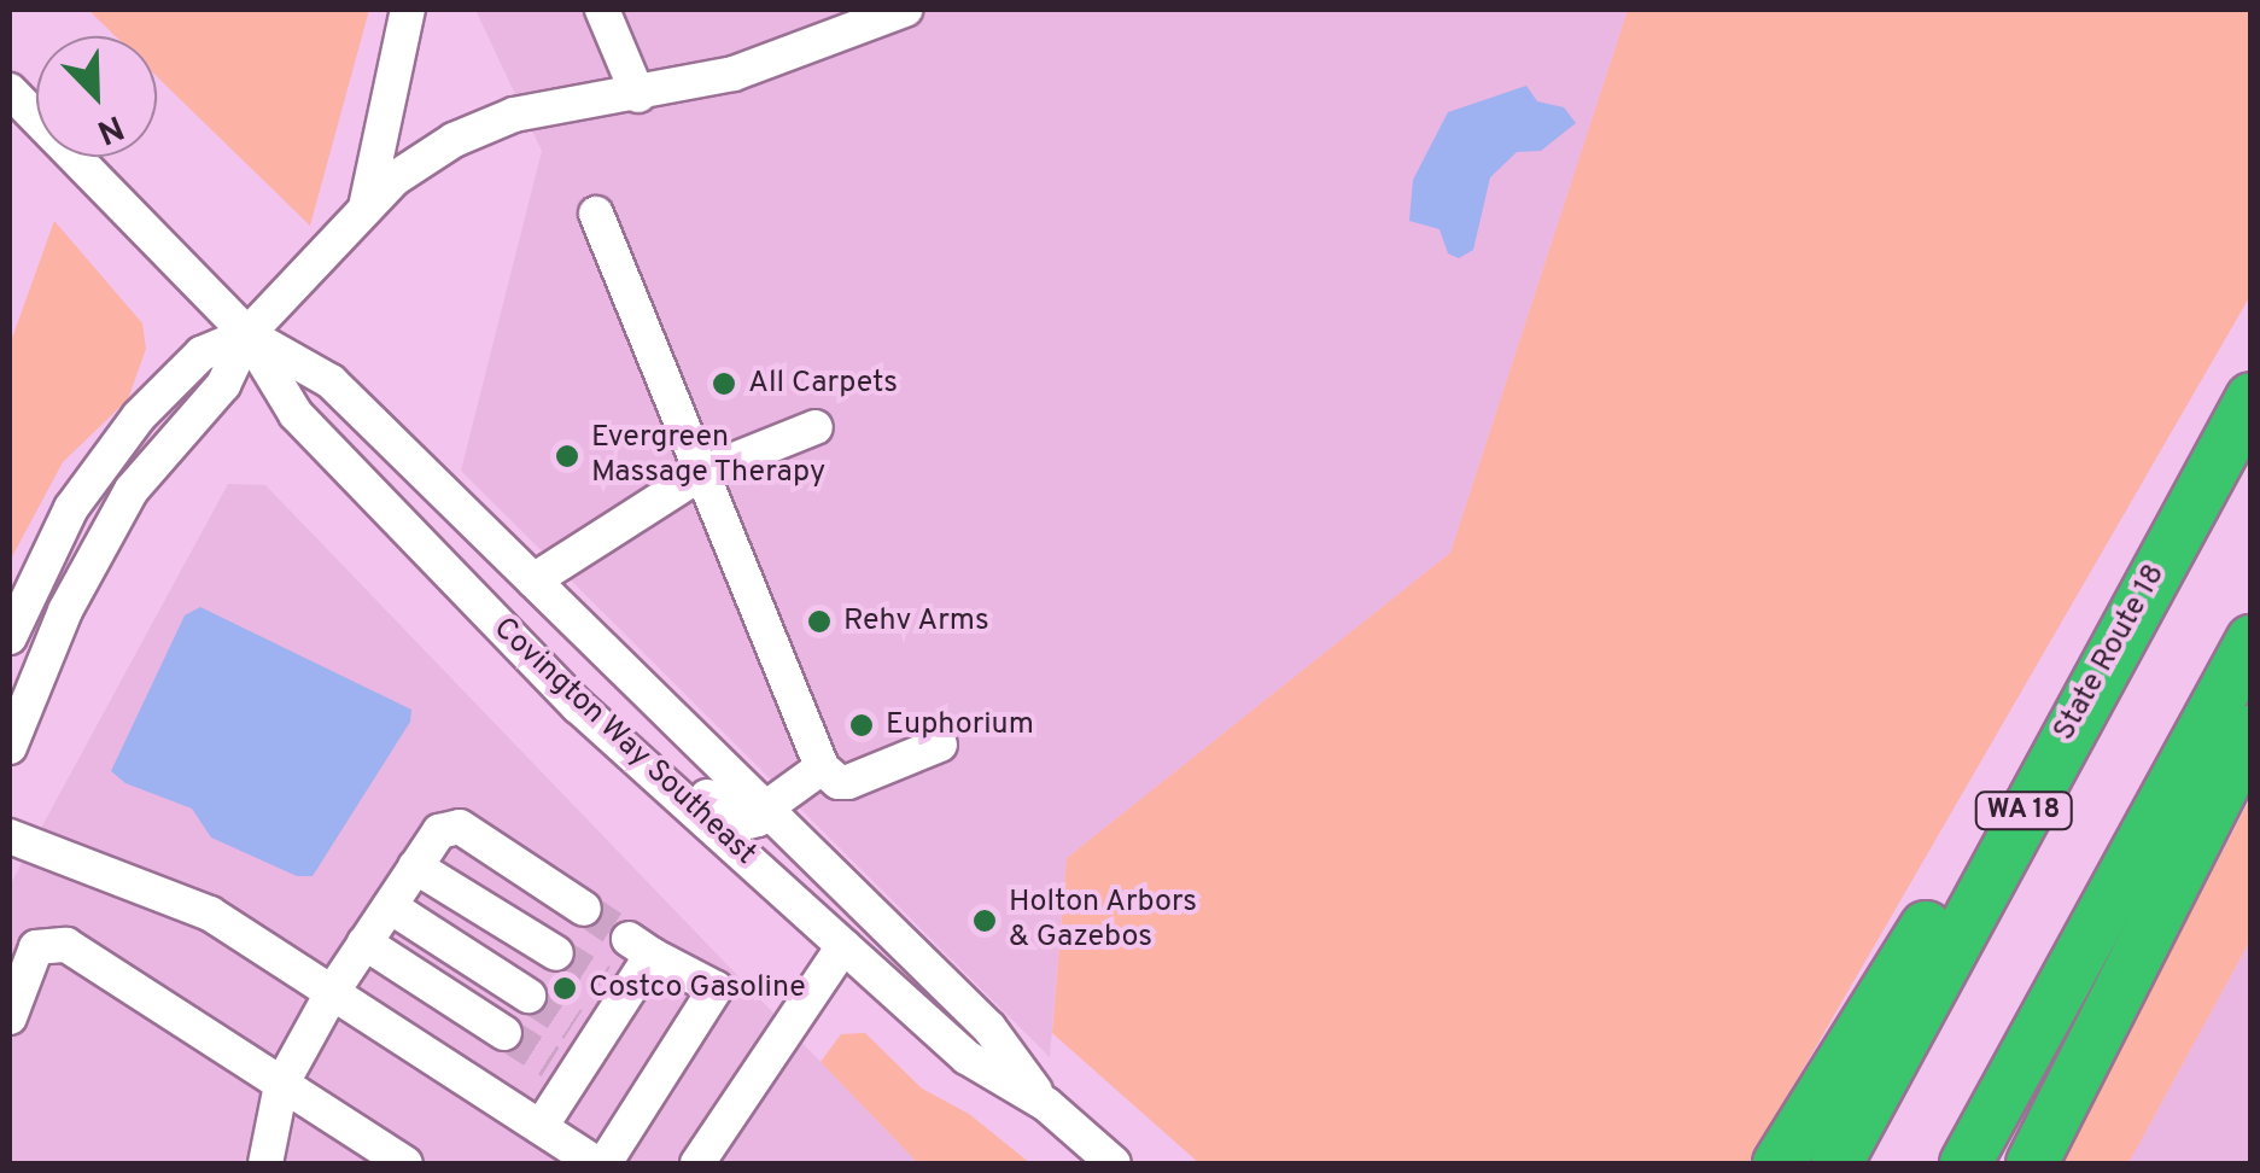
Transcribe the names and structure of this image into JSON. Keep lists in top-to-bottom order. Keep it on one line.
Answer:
{"streets":{"highway":["State Route 18","WA 18"],"street":["Covington Way Southeast"]},"places":["All Carpets","Evergreen Massage Therapy","Rehv Arms","Euphorium","Holton Arbors & Gazebos","Costco Gasoline"],"north":"bottom right"}
